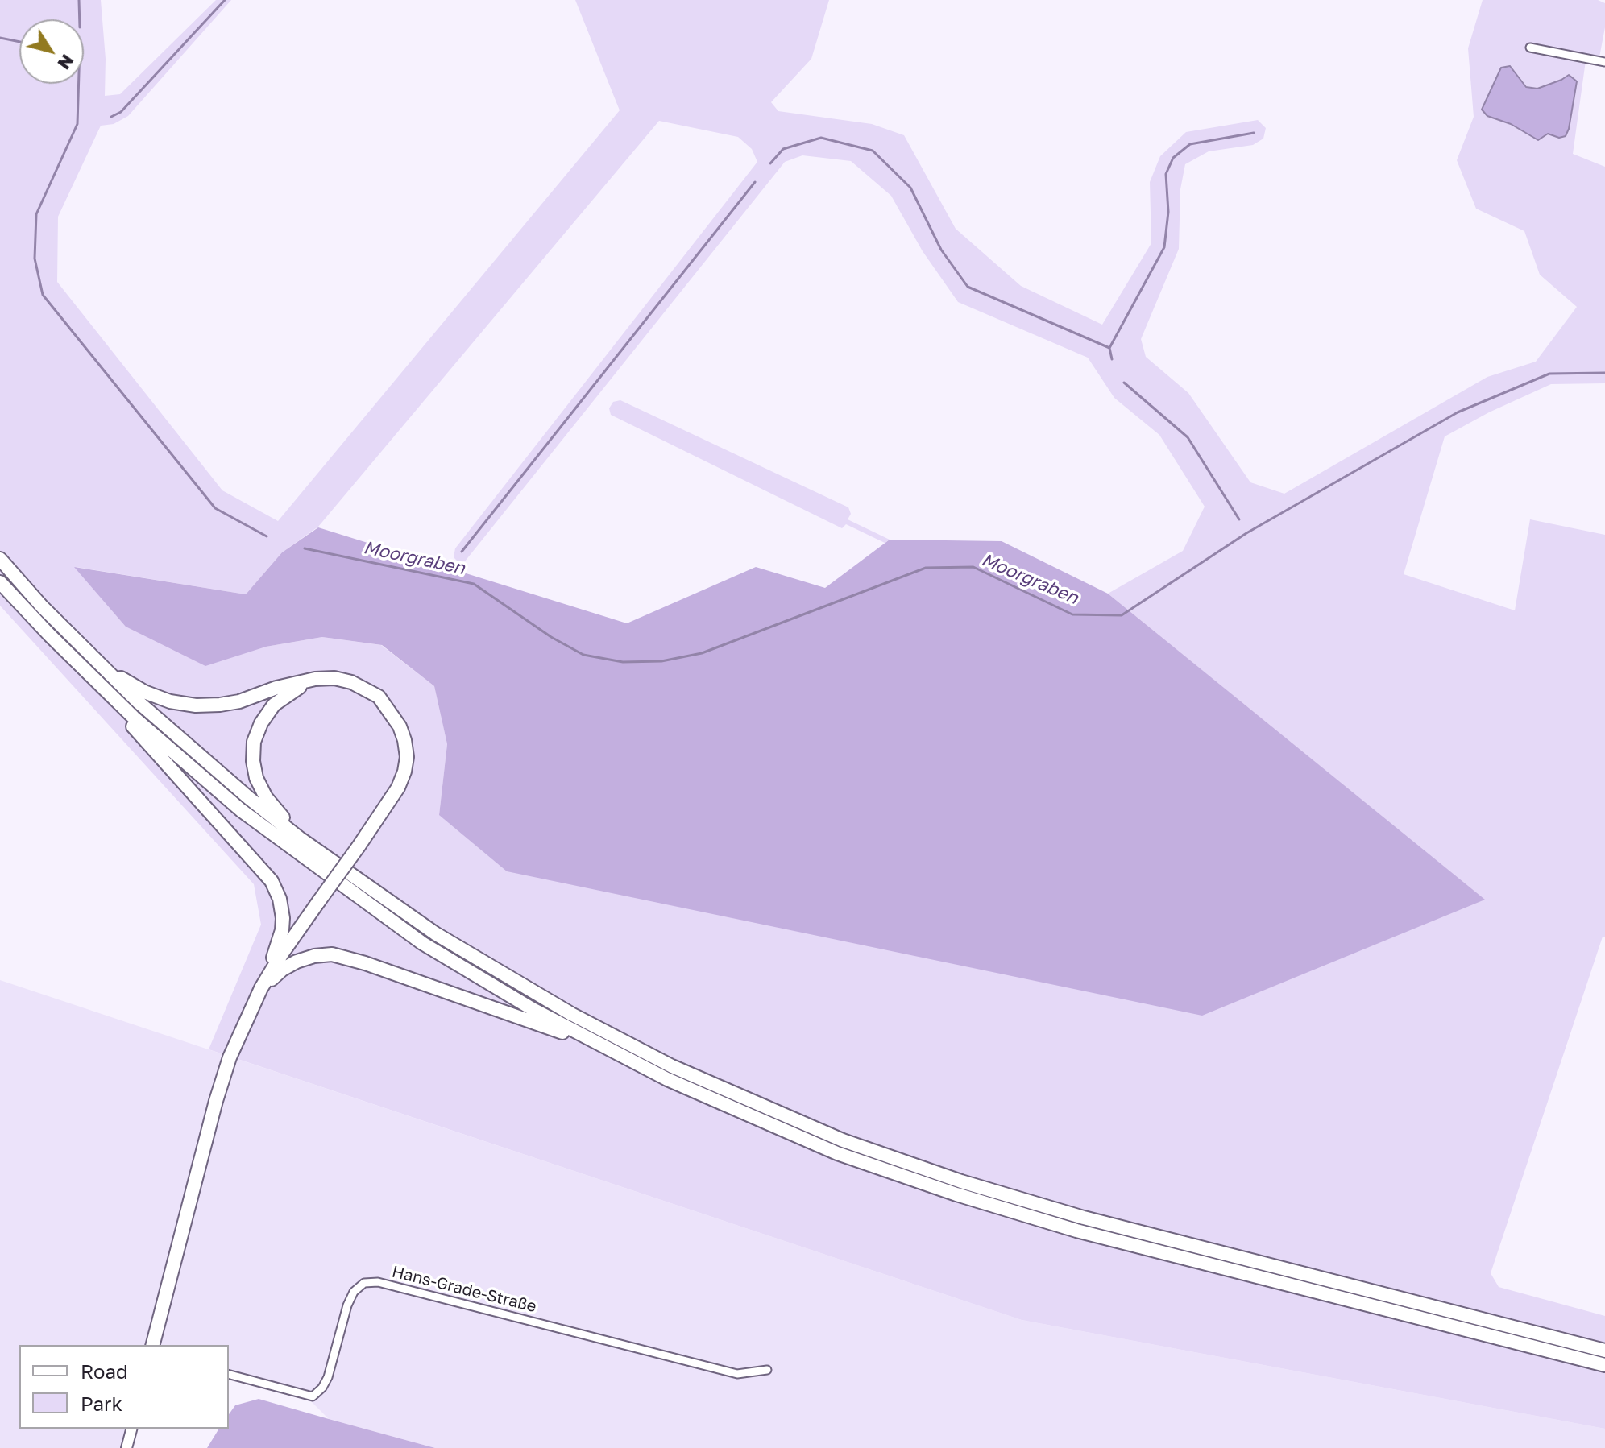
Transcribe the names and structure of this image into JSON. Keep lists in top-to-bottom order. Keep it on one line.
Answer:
{"streets":{"street":["Hans-Grade-Straße"]},"water":["Moorgraben"],"legend":["Road","Park"],"north":"bottom right"}
